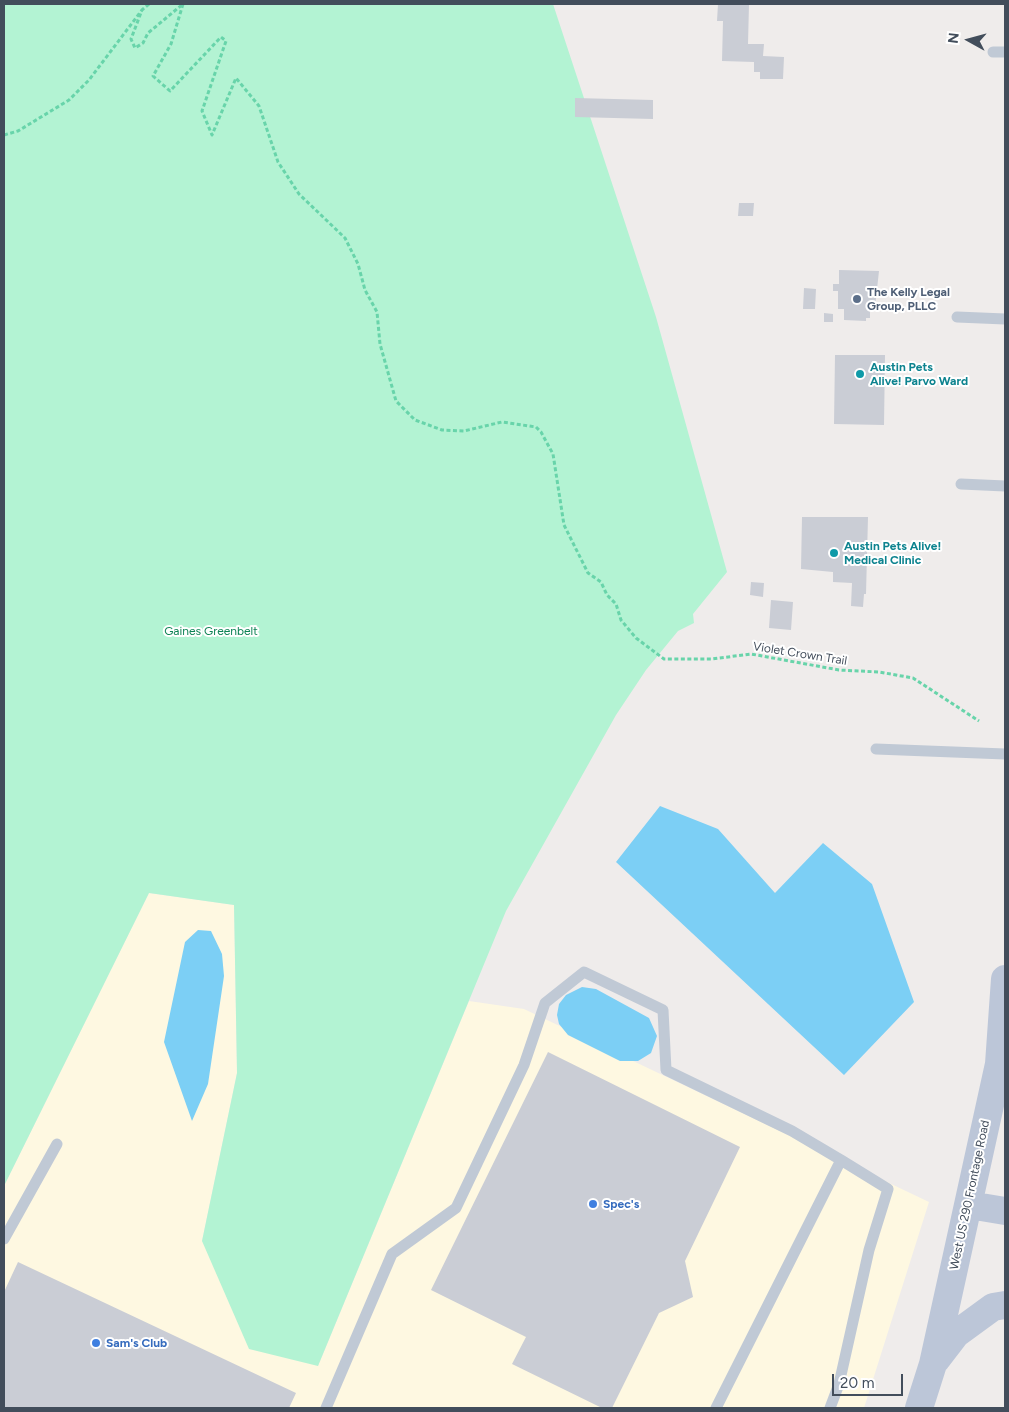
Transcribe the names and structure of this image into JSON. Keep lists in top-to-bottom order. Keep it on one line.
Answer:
{"streets":{"main road":["West US 290 Frontage Road"],"path":["Violet Crown Trail"]},"parks":["Gaines Greenbelt"],"places":["The Kelly Legal Group, PLLC","Austin Pets Alive! Parvo Ward","Austin Pets Alive! Medical Clinic","Spec's","Sam's Club"],"scale_bar":"20 m","north":"left"}
